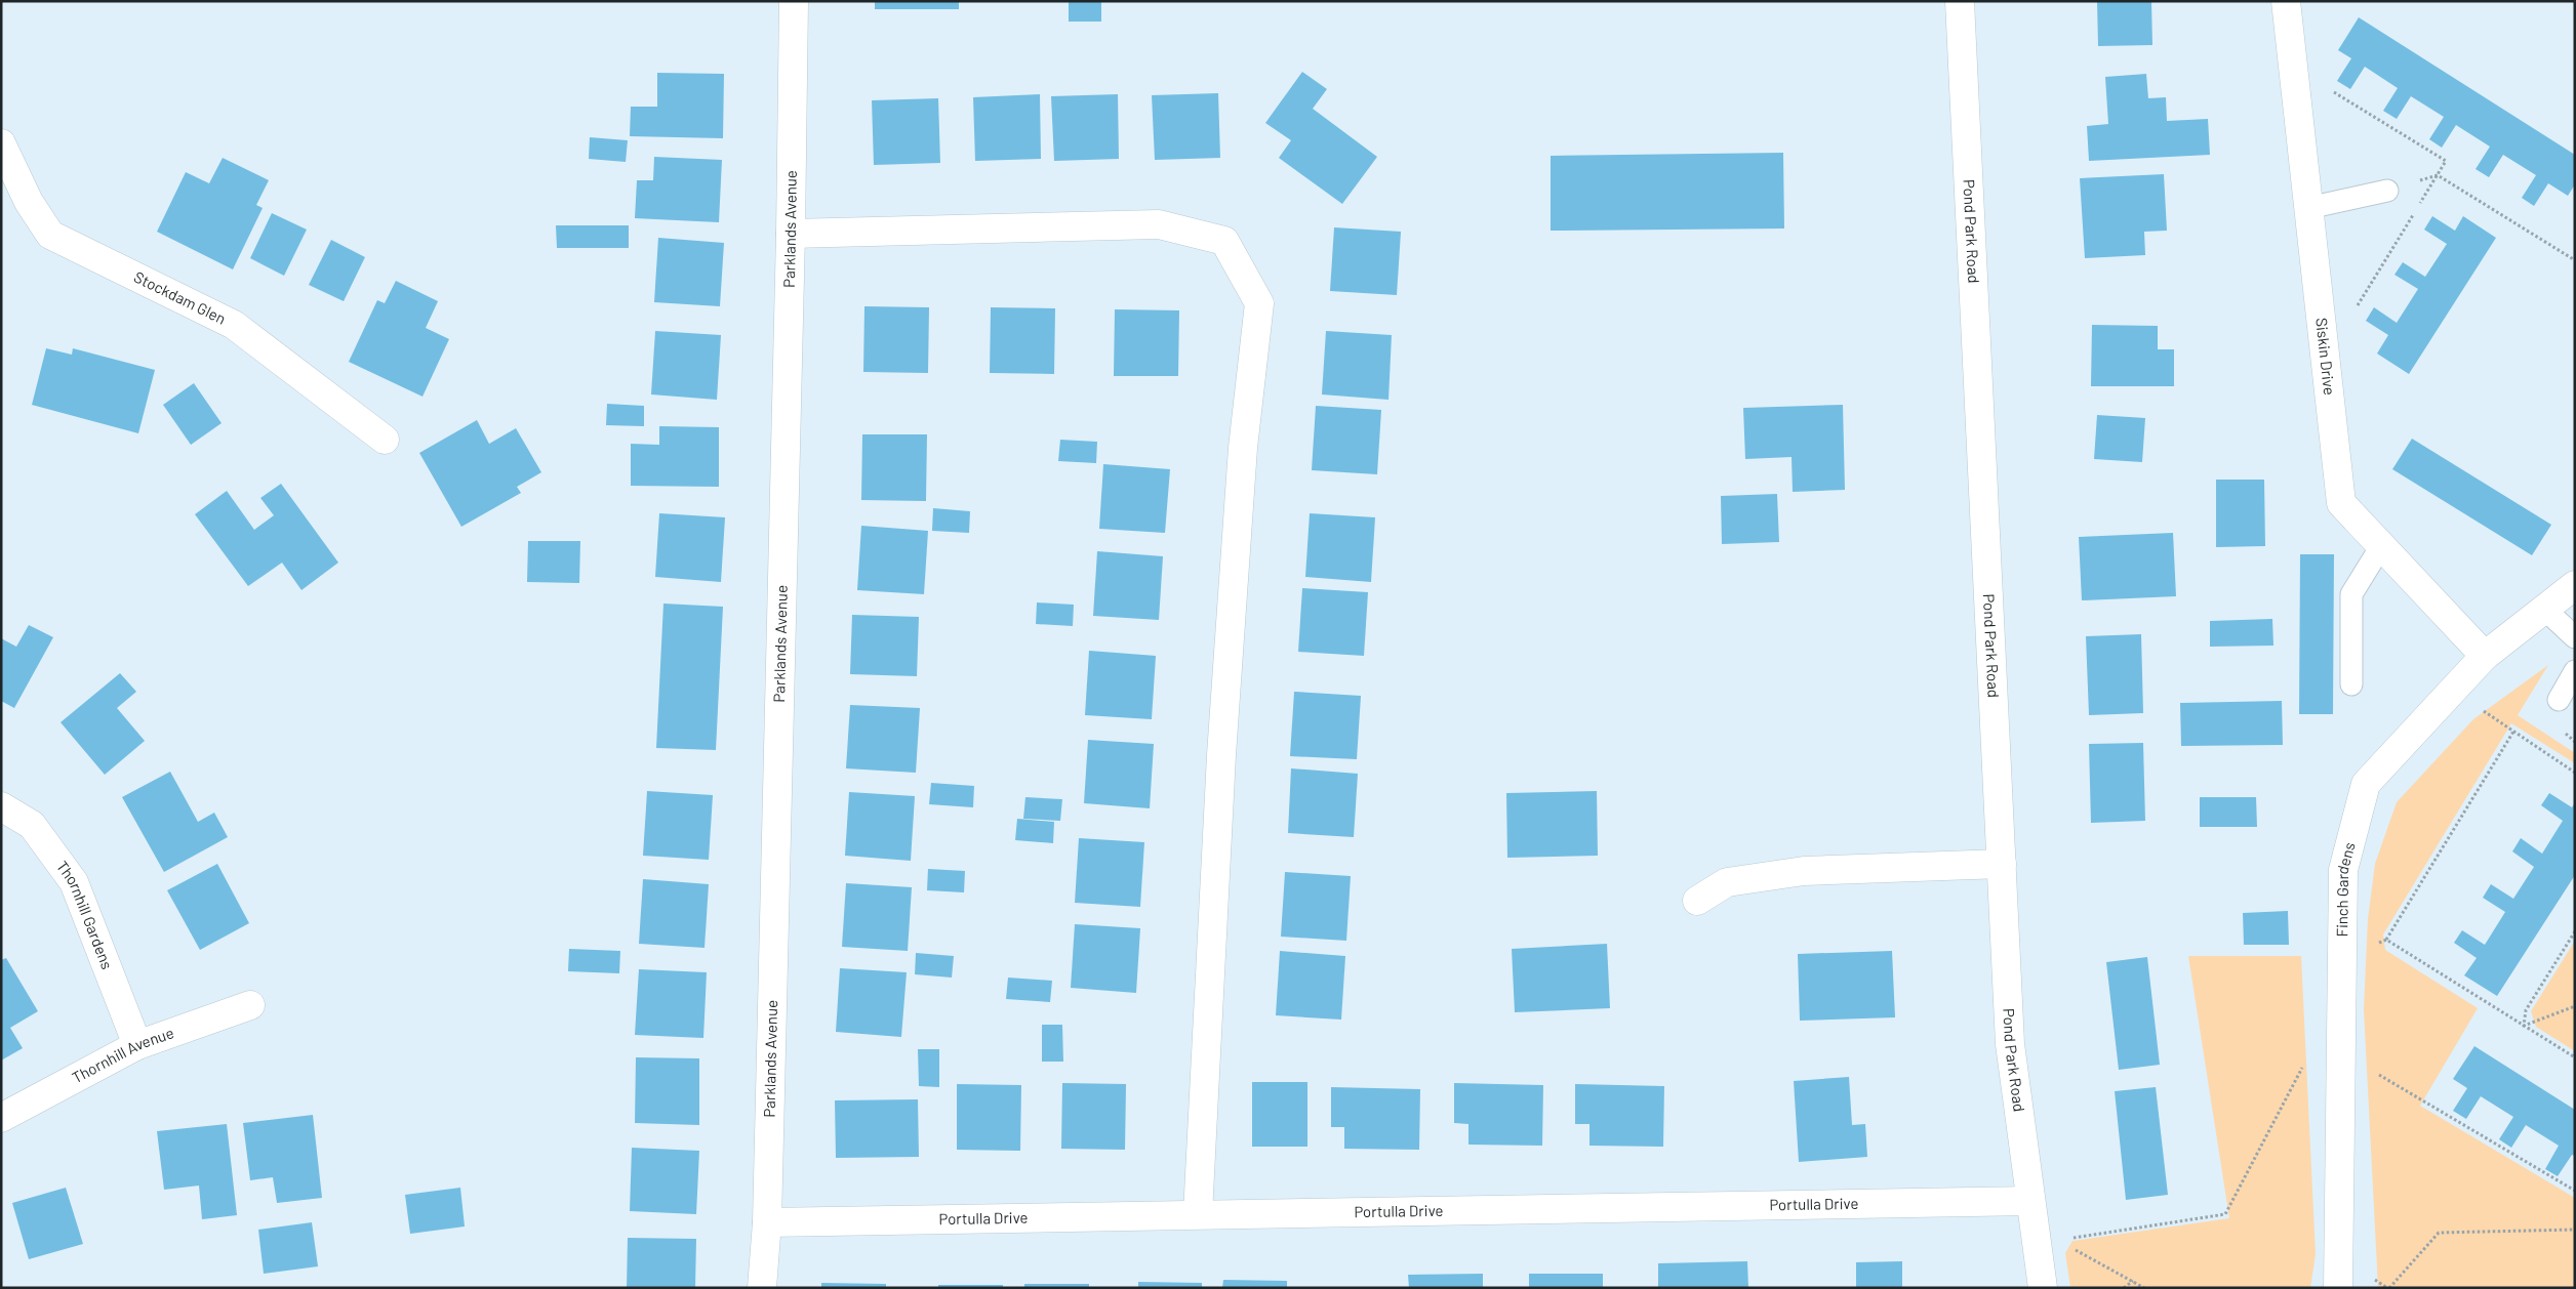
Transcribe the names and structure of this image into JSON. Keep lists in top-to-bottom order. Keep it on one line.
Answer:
{"streets":{"street":["Parklands Avenue","Pond Park Road","Stockdam Glen","Siskin Drive","Finch Gardens","Thornhill Gardens","Thornhill Avenue","Portulla Drive"]},"crossings":[["Parklands Avenue","Portulla Drive"],["Pond Park Road","Portulla Drive"],["Siskin Drive","Finch Gardens"],["Thornhill Gardens","Thornhill Avenue"]]}
